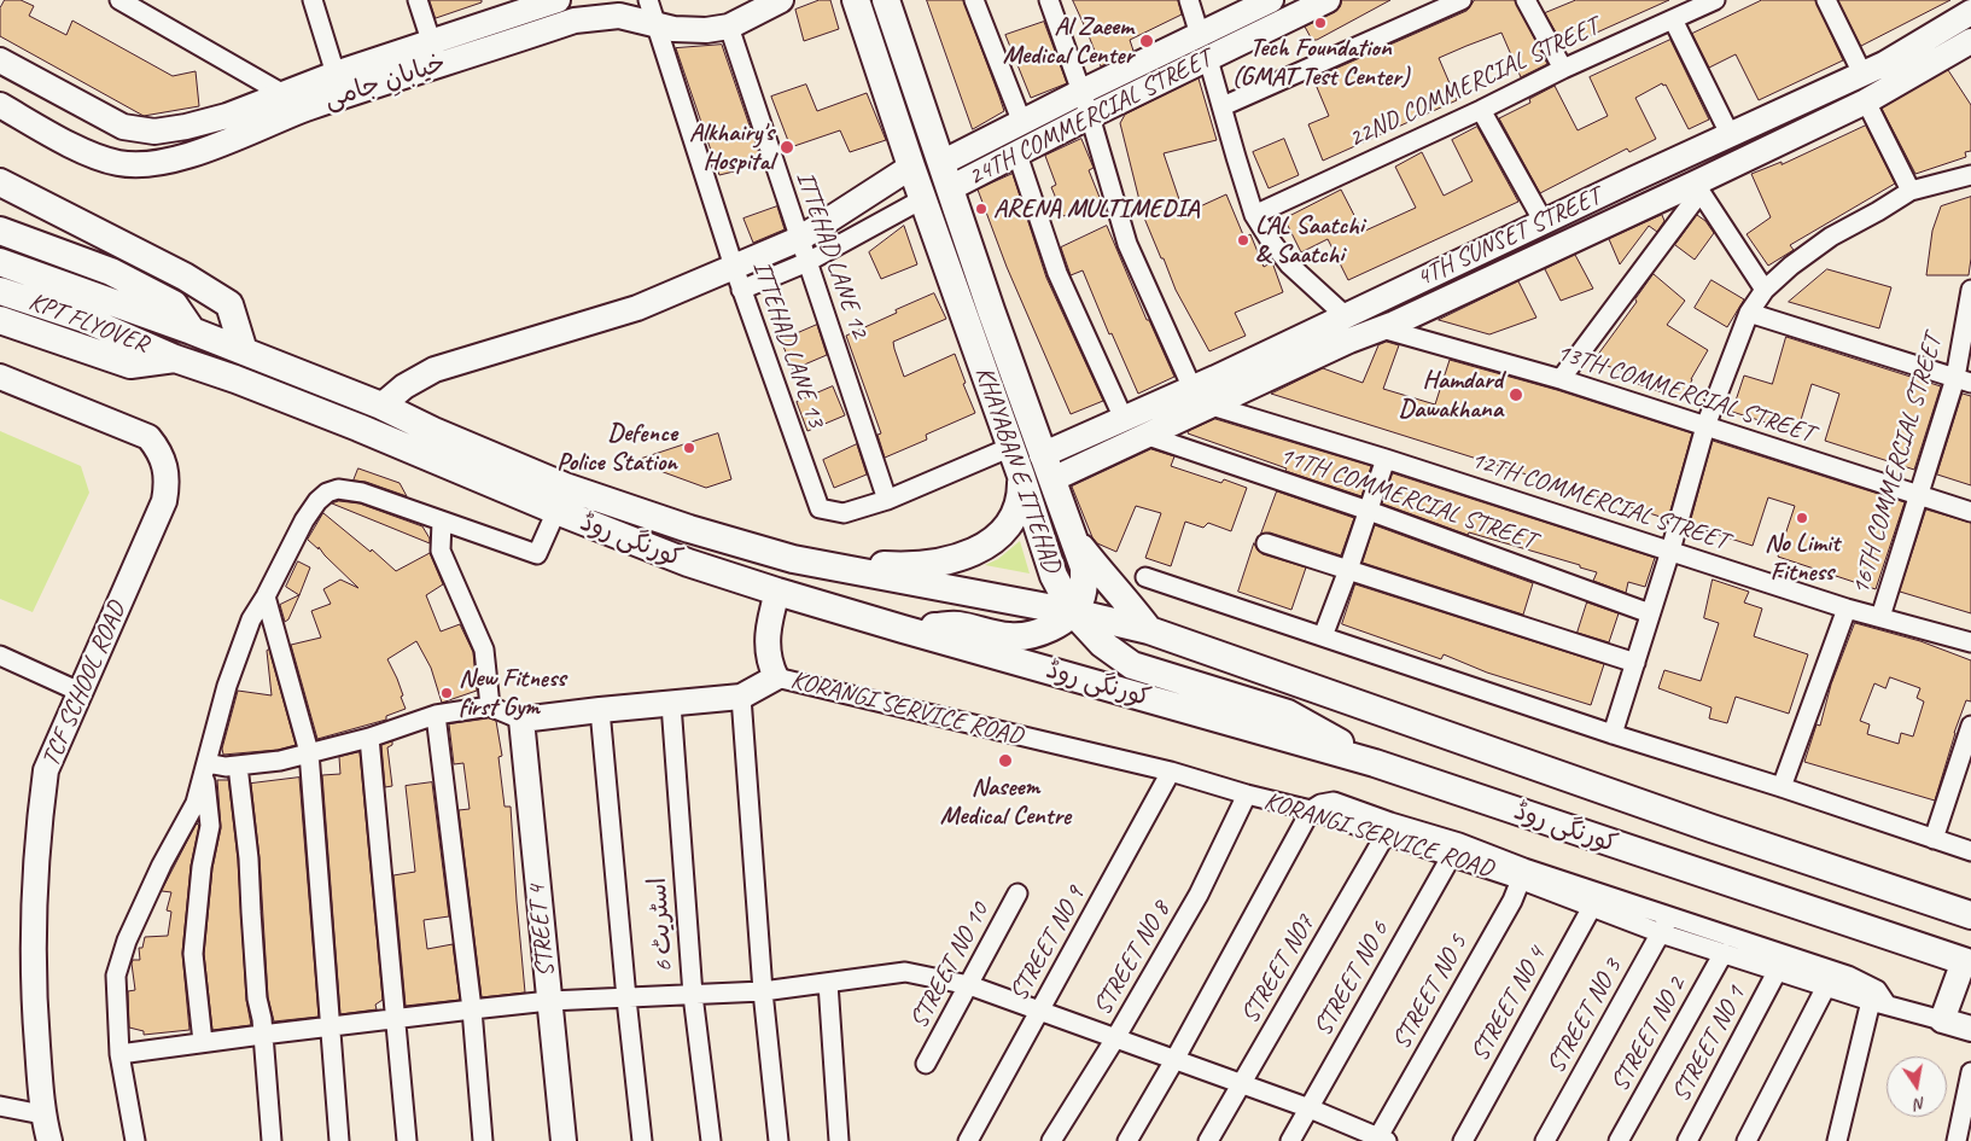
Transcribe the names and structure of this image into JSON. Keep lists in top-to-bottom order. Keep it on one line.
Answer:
{"streets":{"main road":["KPT FLYOVER","KHAYABAN E ITTEHAD","کورنگی روڈ"],"street":["خیابانِ جامی","22ND COMMERCIAL STREET","24TH COMMERCIAL STREET","4TH SUNSET STREET","ITTEHAD LANE 12","ITTEHAD LANE 13","13TH COMMERCIAL STREET","16TH COMMERCIAL STREET","11TH COMMERCIAL STREET","12TH COMMERCIAL STREET","TCF SCHOOL ROAD","KORANGI SERVICE ROAD","اسٹریٹ 6","STREET 4","STREET NO 9","STREET NO 8","STREET NO 10","STREET NO7","STREET NO 6","STREET NO 5","STREET NO 4","STREET NO 3","STREET NO 2","STREET NO 1"]},"crossings":[["خیابانِ جامی","ITTEHAD LANE 12"],["خیابانِ جامی","ITTEHAD LANE 13"],["24TH COMMERCIAL STREET","KHAYABAN E ITTEHAD"],["4TH SUNSET STREET","13TH COMMERCIAL STREET"],["4TH SUNSET STREET","KHAYABAN E ITTEHAD"],["4TH SUNSET STREET","11TH COMMERCIAL STREET"],["4TH SUNSET STREET","12TH COMMERCIAL STREET"],["ITTEHAD LANE 12","ITTEHAD LANE 13"],["KPT FLYOVER","کورنگی روڈ"],["ITTEHAD LANE 13","KHAYABAN E ITTEHAD"],["13TH COMMERCIAL STREET","16TH COMMERCIAL STREET"],["16TH COMMERCIAL STREET","12TH COMMERCIAL STREET"],["KHAYABAN E ITTEHAD","کورنگی روڈ"],["کورنگی روڈ","KORANGI SERVICE ROAD"],["KORANGI SERVICE ROAD","اسٹریٹ 6"],["KORANGI SERVICE ROAD","STREET 4"],["KORANGI SERVICE ROAD","STREET NO 9"],["KORANGI SERVICE ROAD","STREET NO 8"],["KORANGI SERVICE ROAD","STREET NO7"],["KORANGI SERVICE ROAD","STREET NO 6"],["KORANGI SERVICE ROAD","STREET NO 5"],["KORANGI SERVICE ROAD","STREET NO 4"]],"places":["Tech Foundation (GMAT Test Center)","Al Zaeem Medical Center","Alkhairy's Hospital","ARENA MULTIMEDIA","LAL Saatchi & Saatchi","Hamdard Dawakhana","Defence Police Station","No Limit Fitness","New Fitness first Gym","Naseem Medical Centre"],"north":"bottom"}
